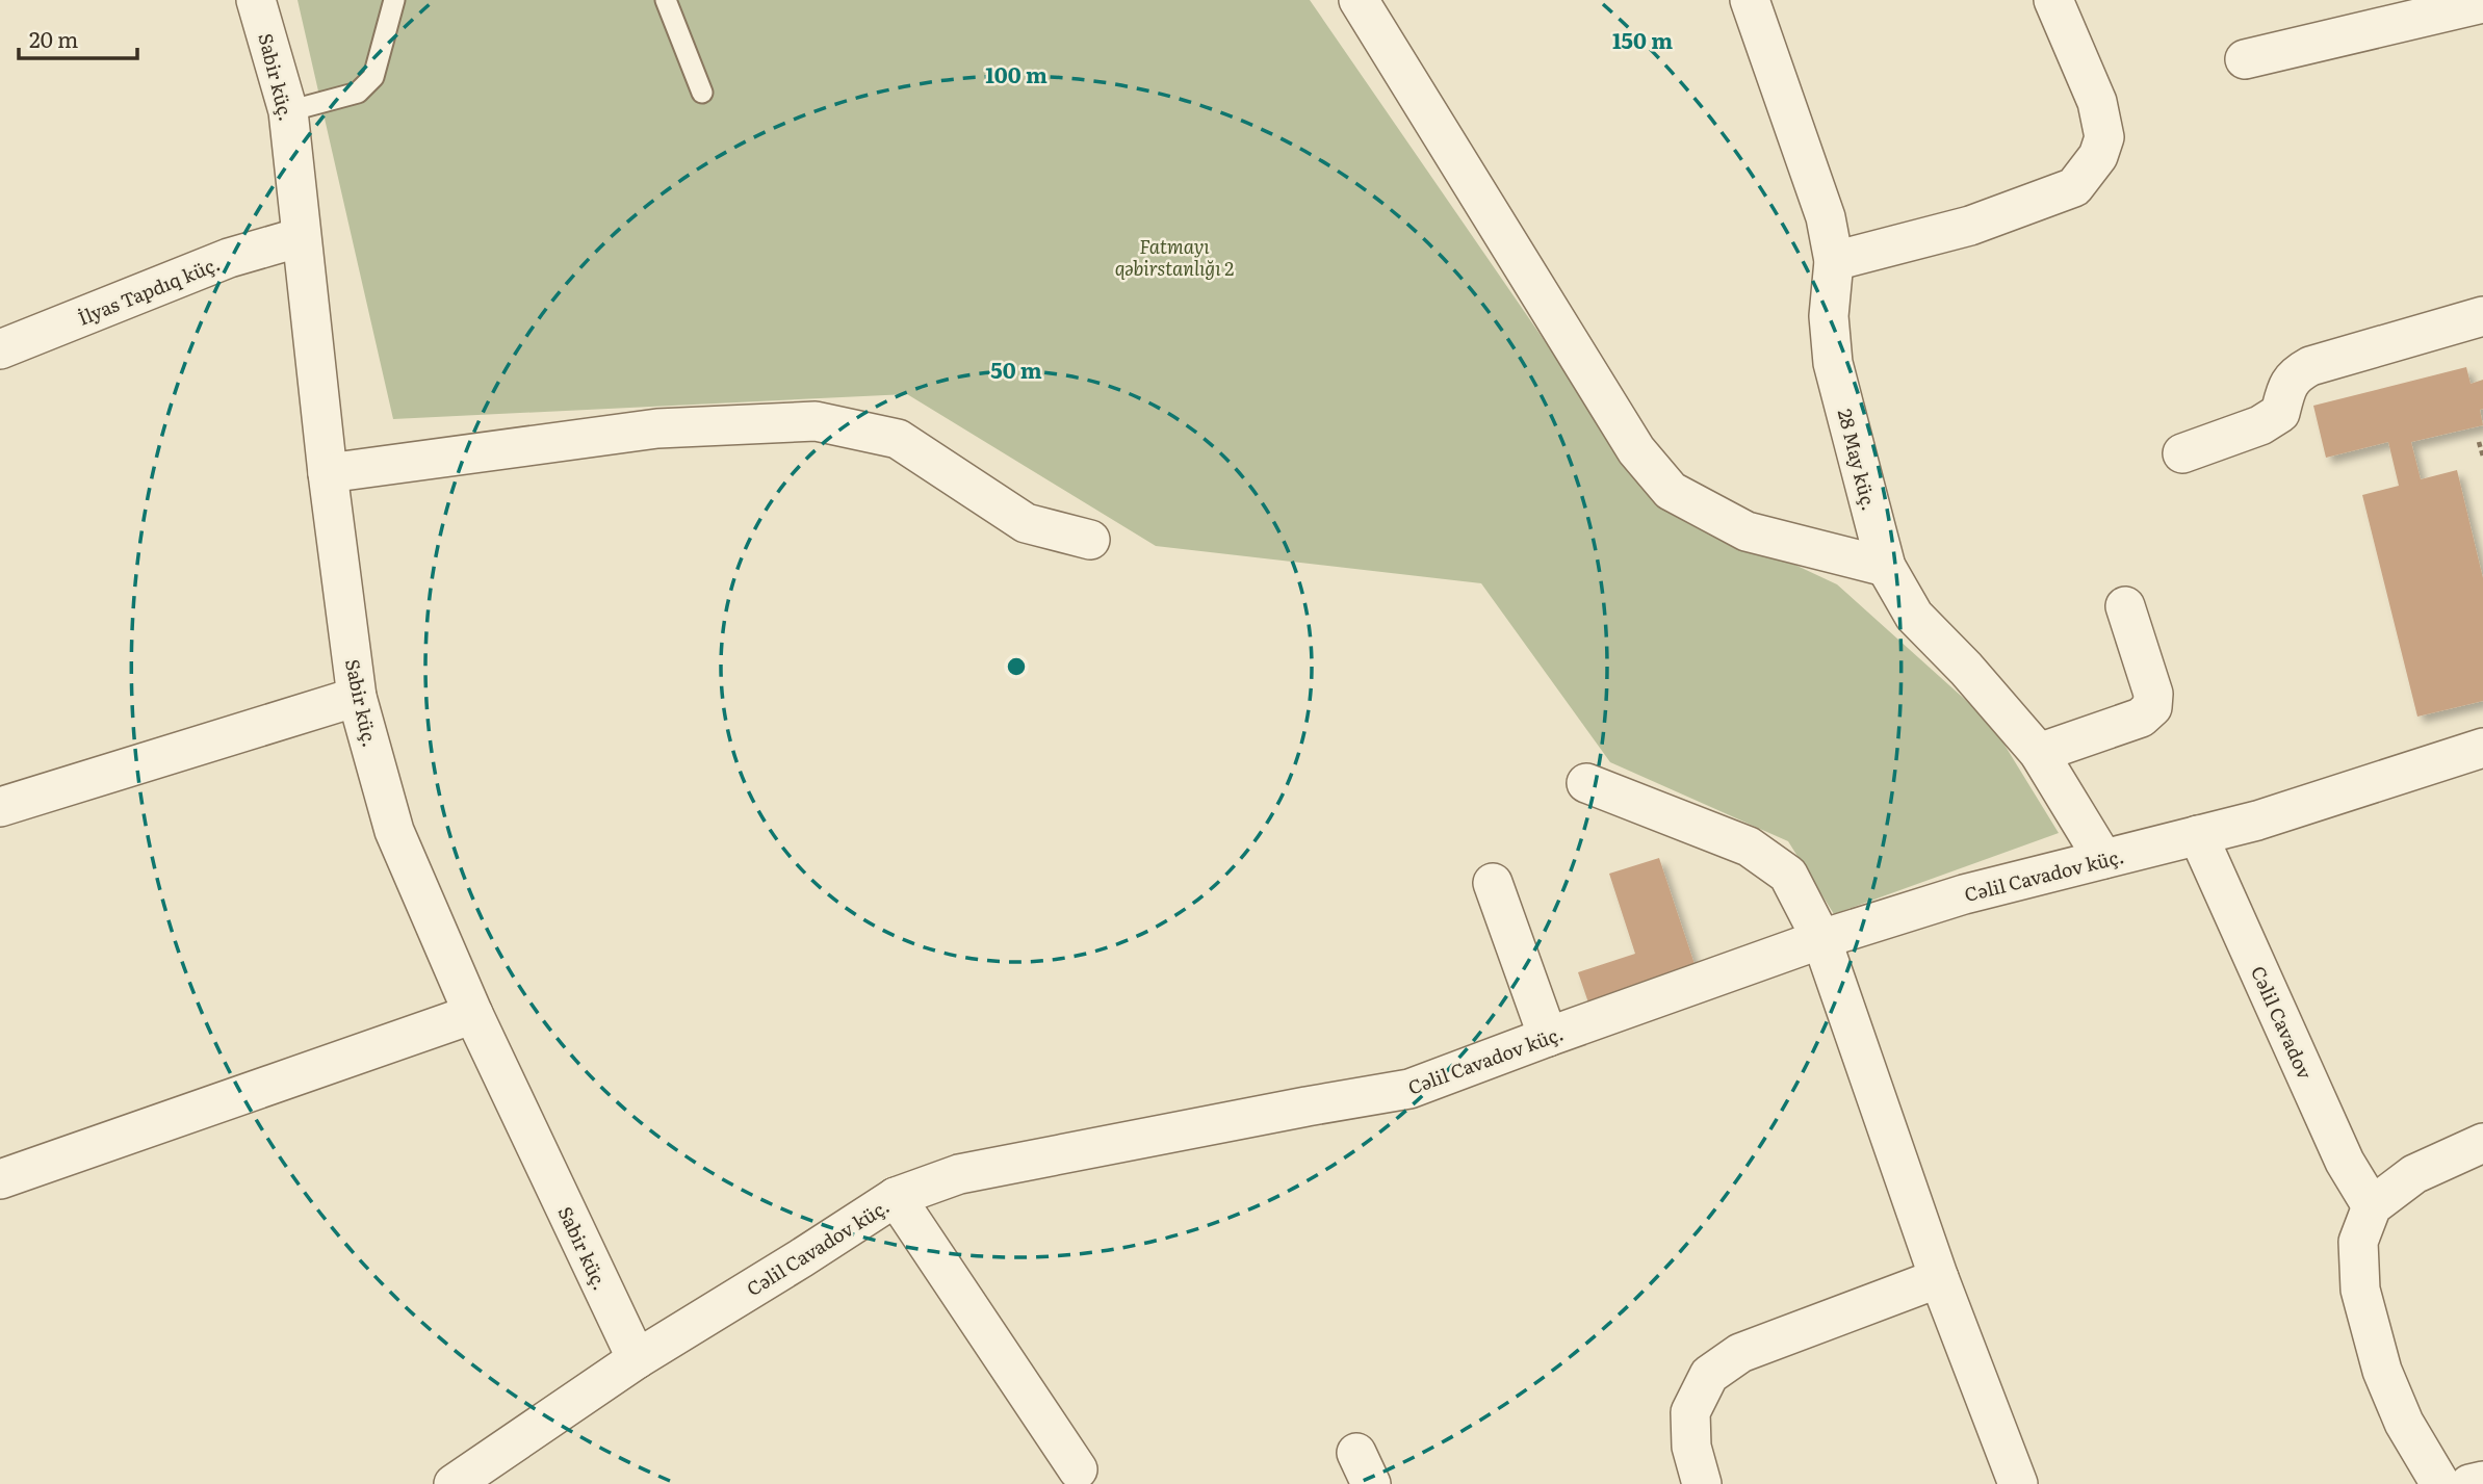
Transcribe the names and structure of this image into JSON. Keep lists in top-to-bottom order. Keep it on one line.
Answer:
{"streets":{"street":["Sabir küç.","İlyas Tapdıq küç.","28 May küç.","Cəlil Cavadov küç.","Cəlil Cavadov"]},"crossings":[["Sabir küç.","İlyas Tapdıq küç."],["Sabir küç.","Cəlil Cavadov küç."],["28 May küç.","Cəlil Cavadov küç."],["Cəlil Cavadov küç.","Cəlil Cavadov"]],"parks":["Fatmayı qəbirstanlığı 2"],"scale_bar":"20 m","rings":["150 m","100 m","50 m"]}
